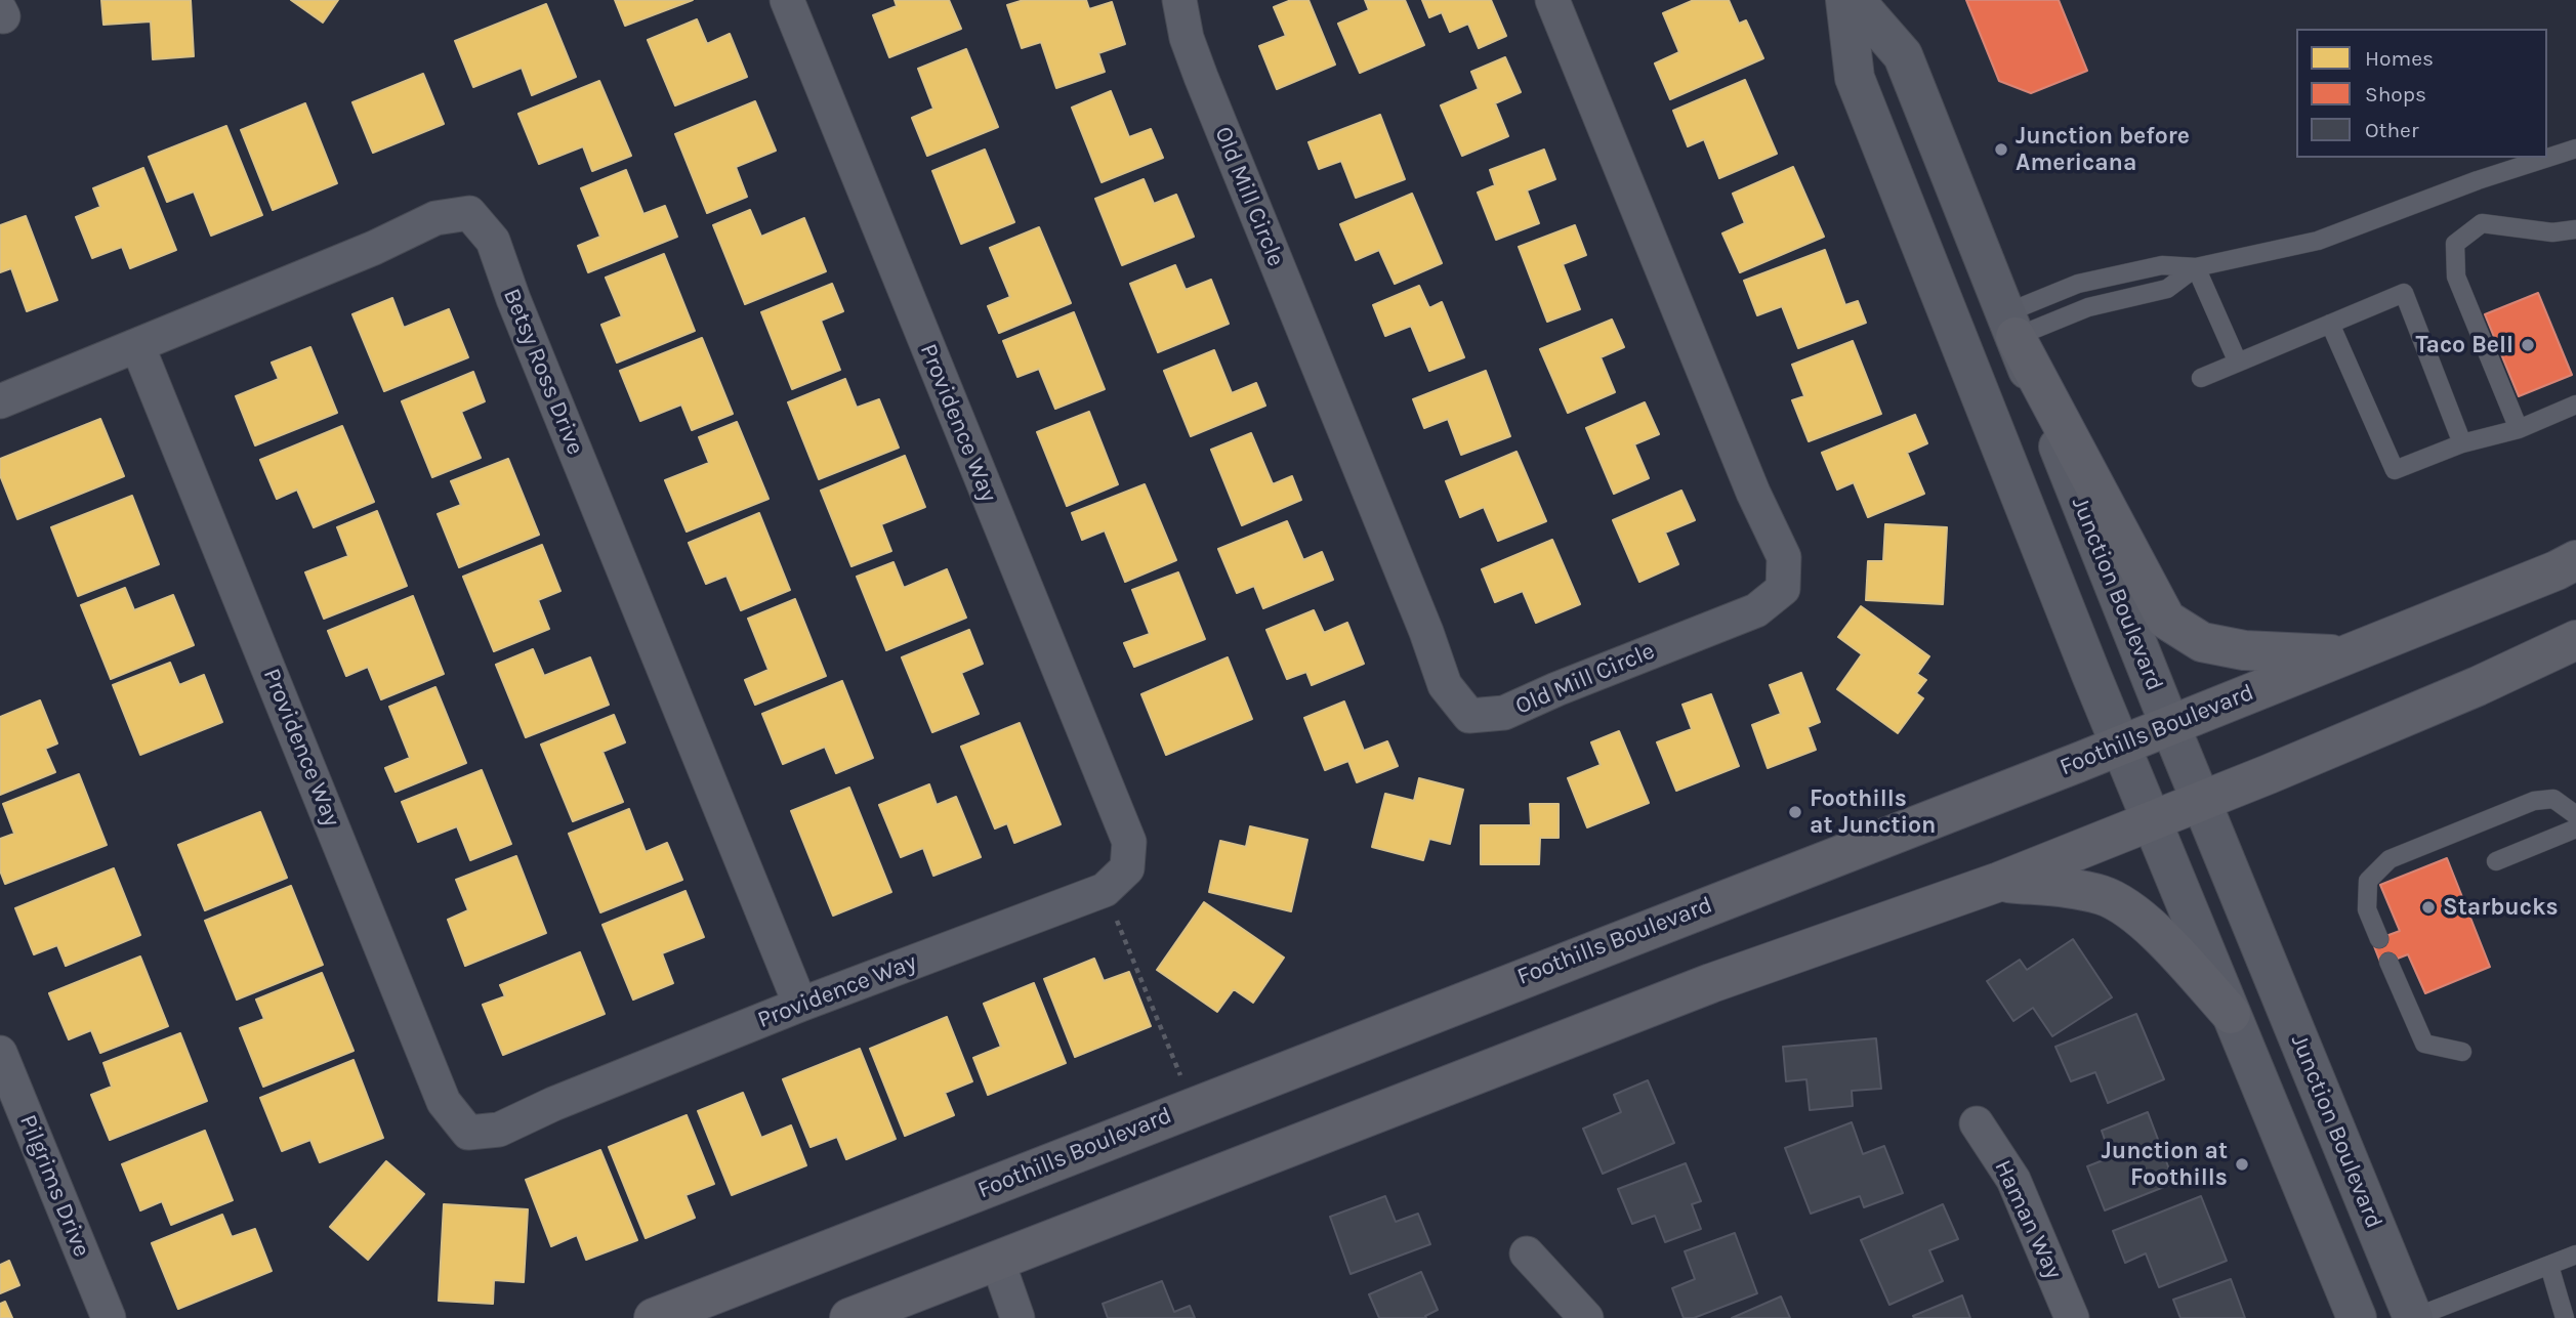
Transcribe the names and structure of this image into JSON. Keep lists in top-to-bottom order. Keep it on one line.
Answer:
{"streets":{"main road":["Junction Boulevard","Foothills Boulevard"],"street":["Old Mill Circle","Betsy Ross Drive","Providence Way","Pilgrims Drive","Haman Way"]},"crossings":[["Betsy Ross Drive","Providence Way"],["Junction Boulevard","Foothills Boulevard"]],"places":["Junction before Americana","Taco Bell","Foothills at Junction","Starbucks","Junction at Foothills"],"legend":["Homes","Shops","Other"]}
